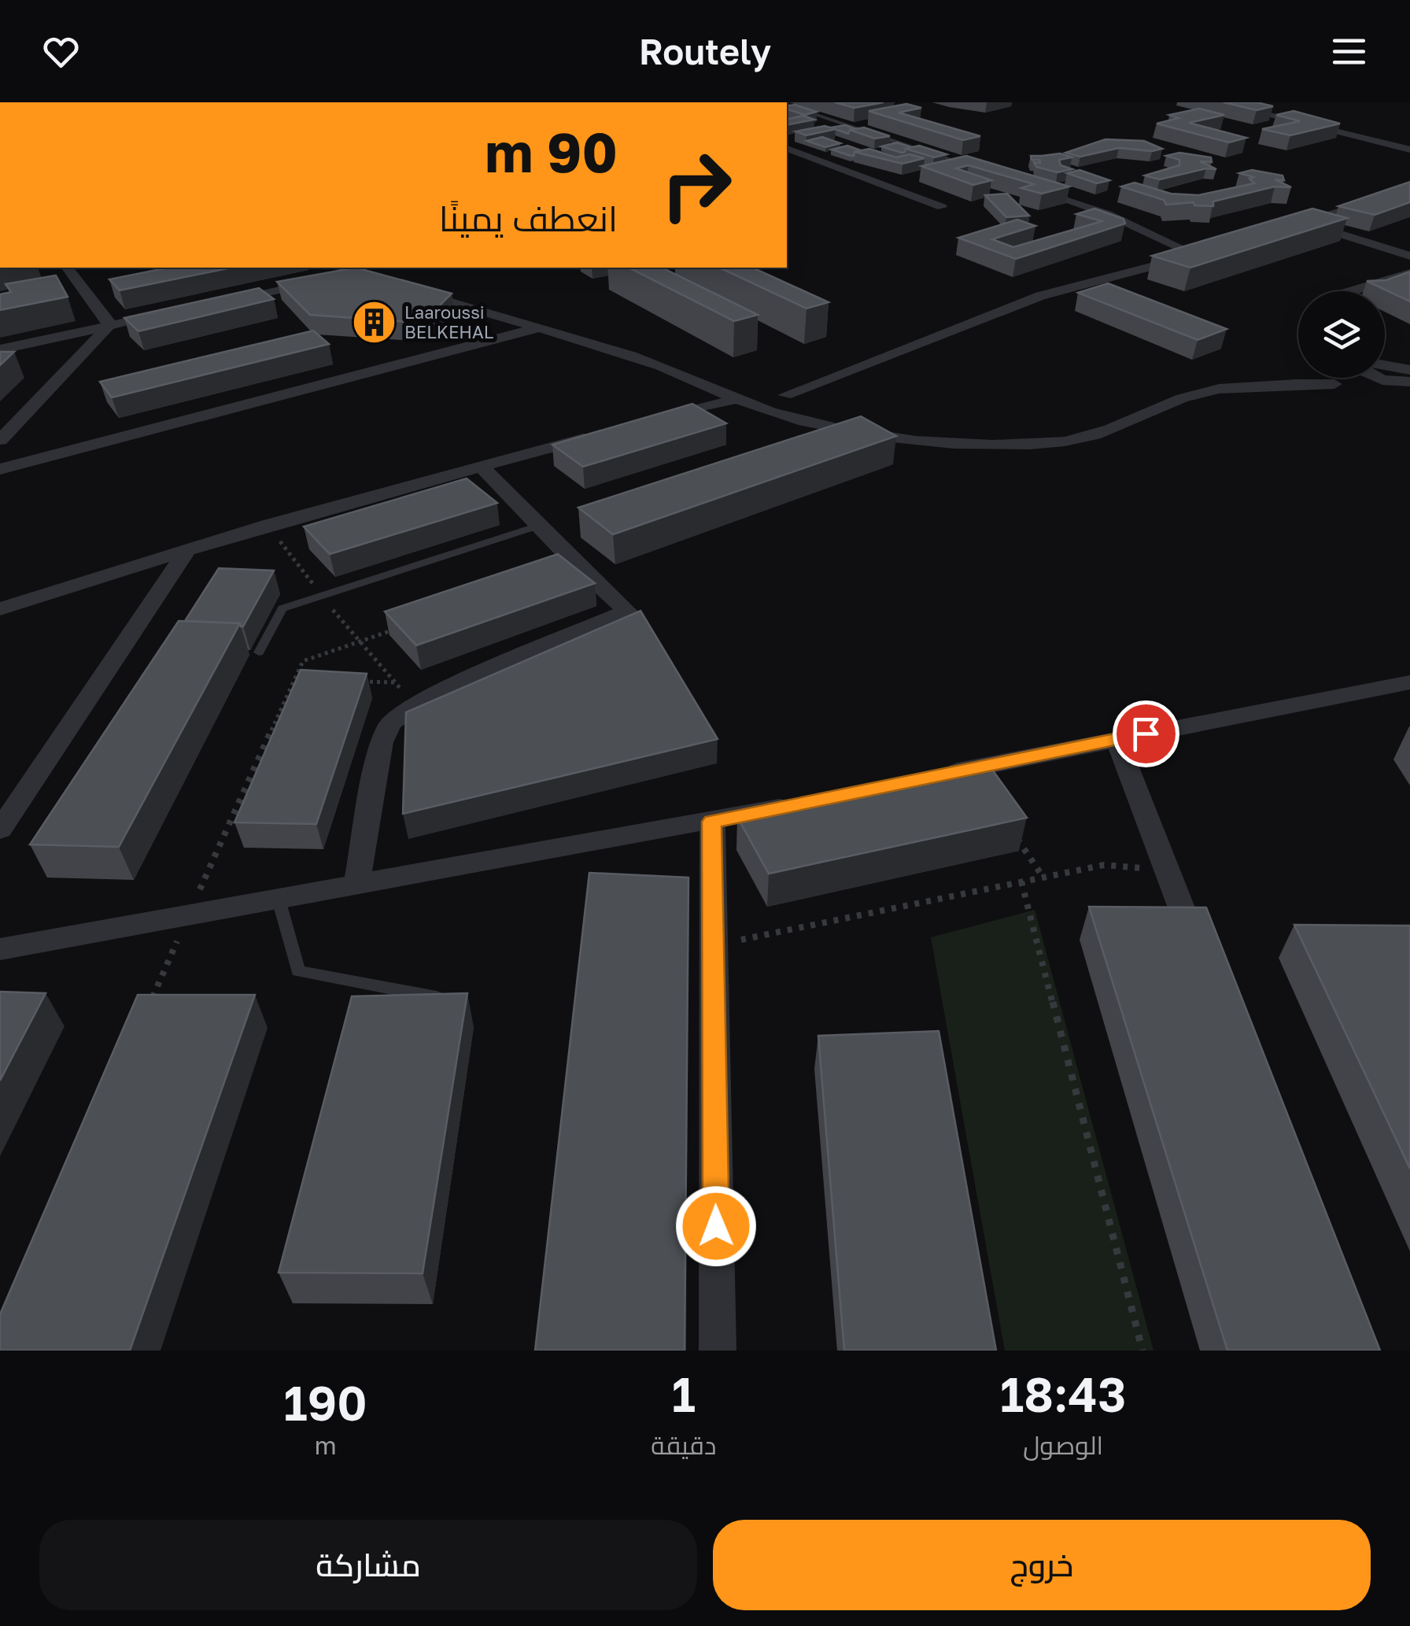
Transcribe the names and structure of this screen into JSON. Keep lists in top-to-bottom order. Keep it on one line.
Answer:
{"places":{"building":["Laaroussi BELKEHAL"]},"page":{"header":"Routely","turn":["90 m","انعطف يمينًا"],"eta":["18:43","الوصول","1","دقيقة","190","m"],"buttons":["خروج","مشاركة"]}}
